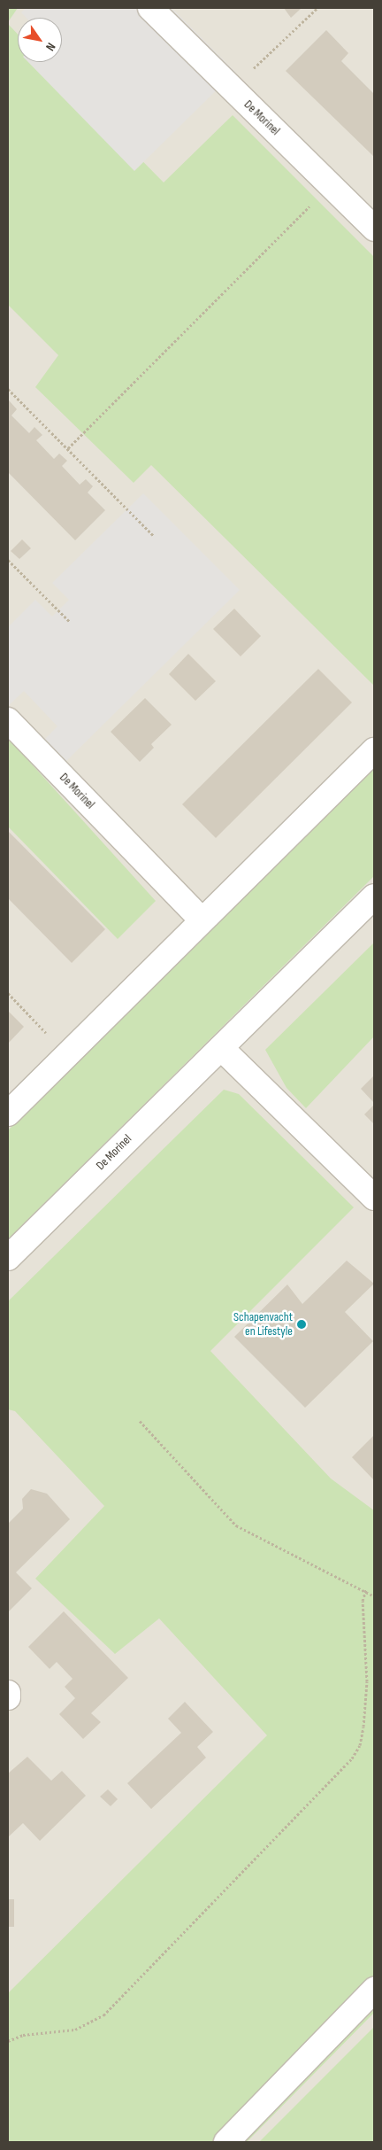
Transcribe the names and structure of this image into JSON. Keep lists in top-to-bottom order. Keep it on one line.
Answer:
{"streets":{"street":["De Morinel"]},"places":["Schapenvacht en Lifestyle"],"north":"bottom right"}
